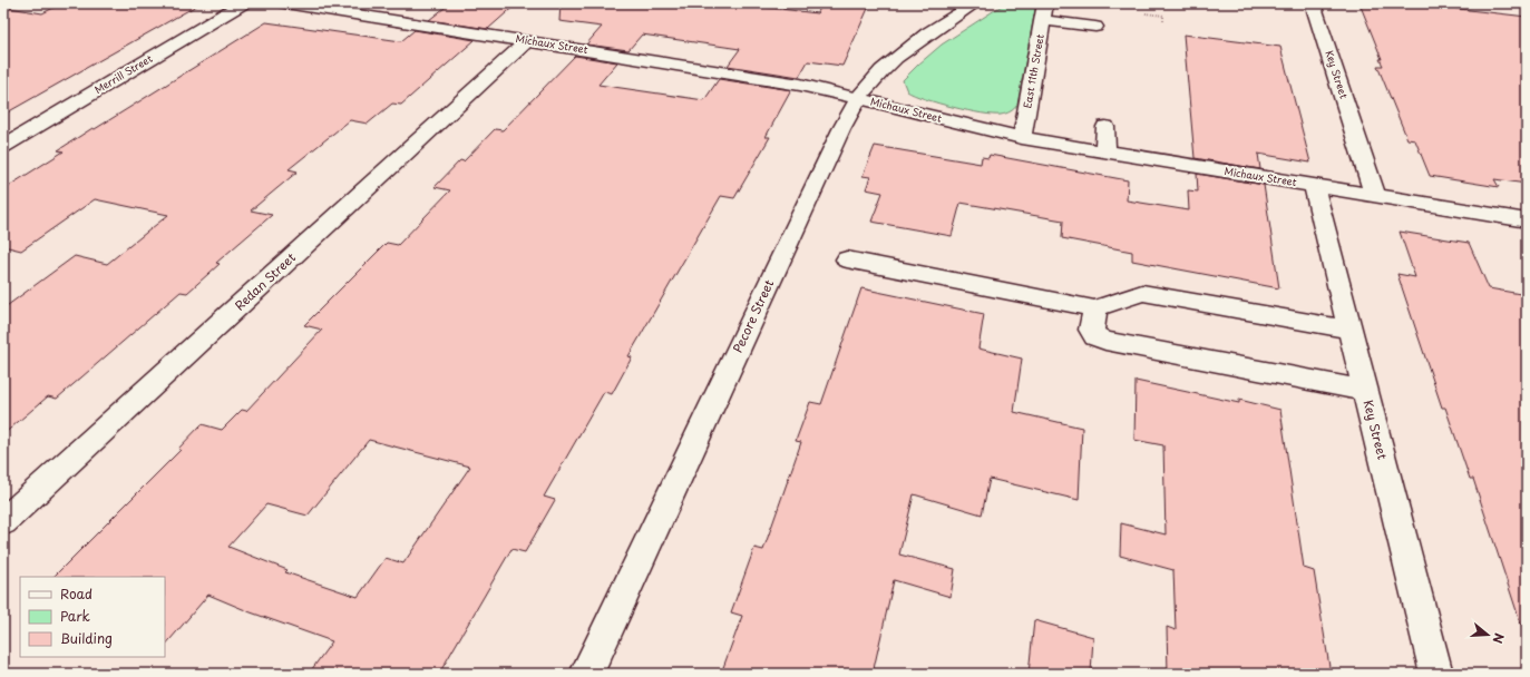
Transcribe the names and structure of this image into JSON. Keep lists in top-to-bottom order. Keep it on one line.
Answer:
{"streets":{"street":["Michaux Street","East 11th Street","Merrill Street","Key Street","Redan Street","Pecore Street"]},"crossings":[["Michaux Street","East 11th Street"],["Michaux Street","Key Street"],["Michaux Street","Redan Street"],["Michaux Street","Pecore Street"]],"legend":["Road","Park","Building"],"north":"right"}
